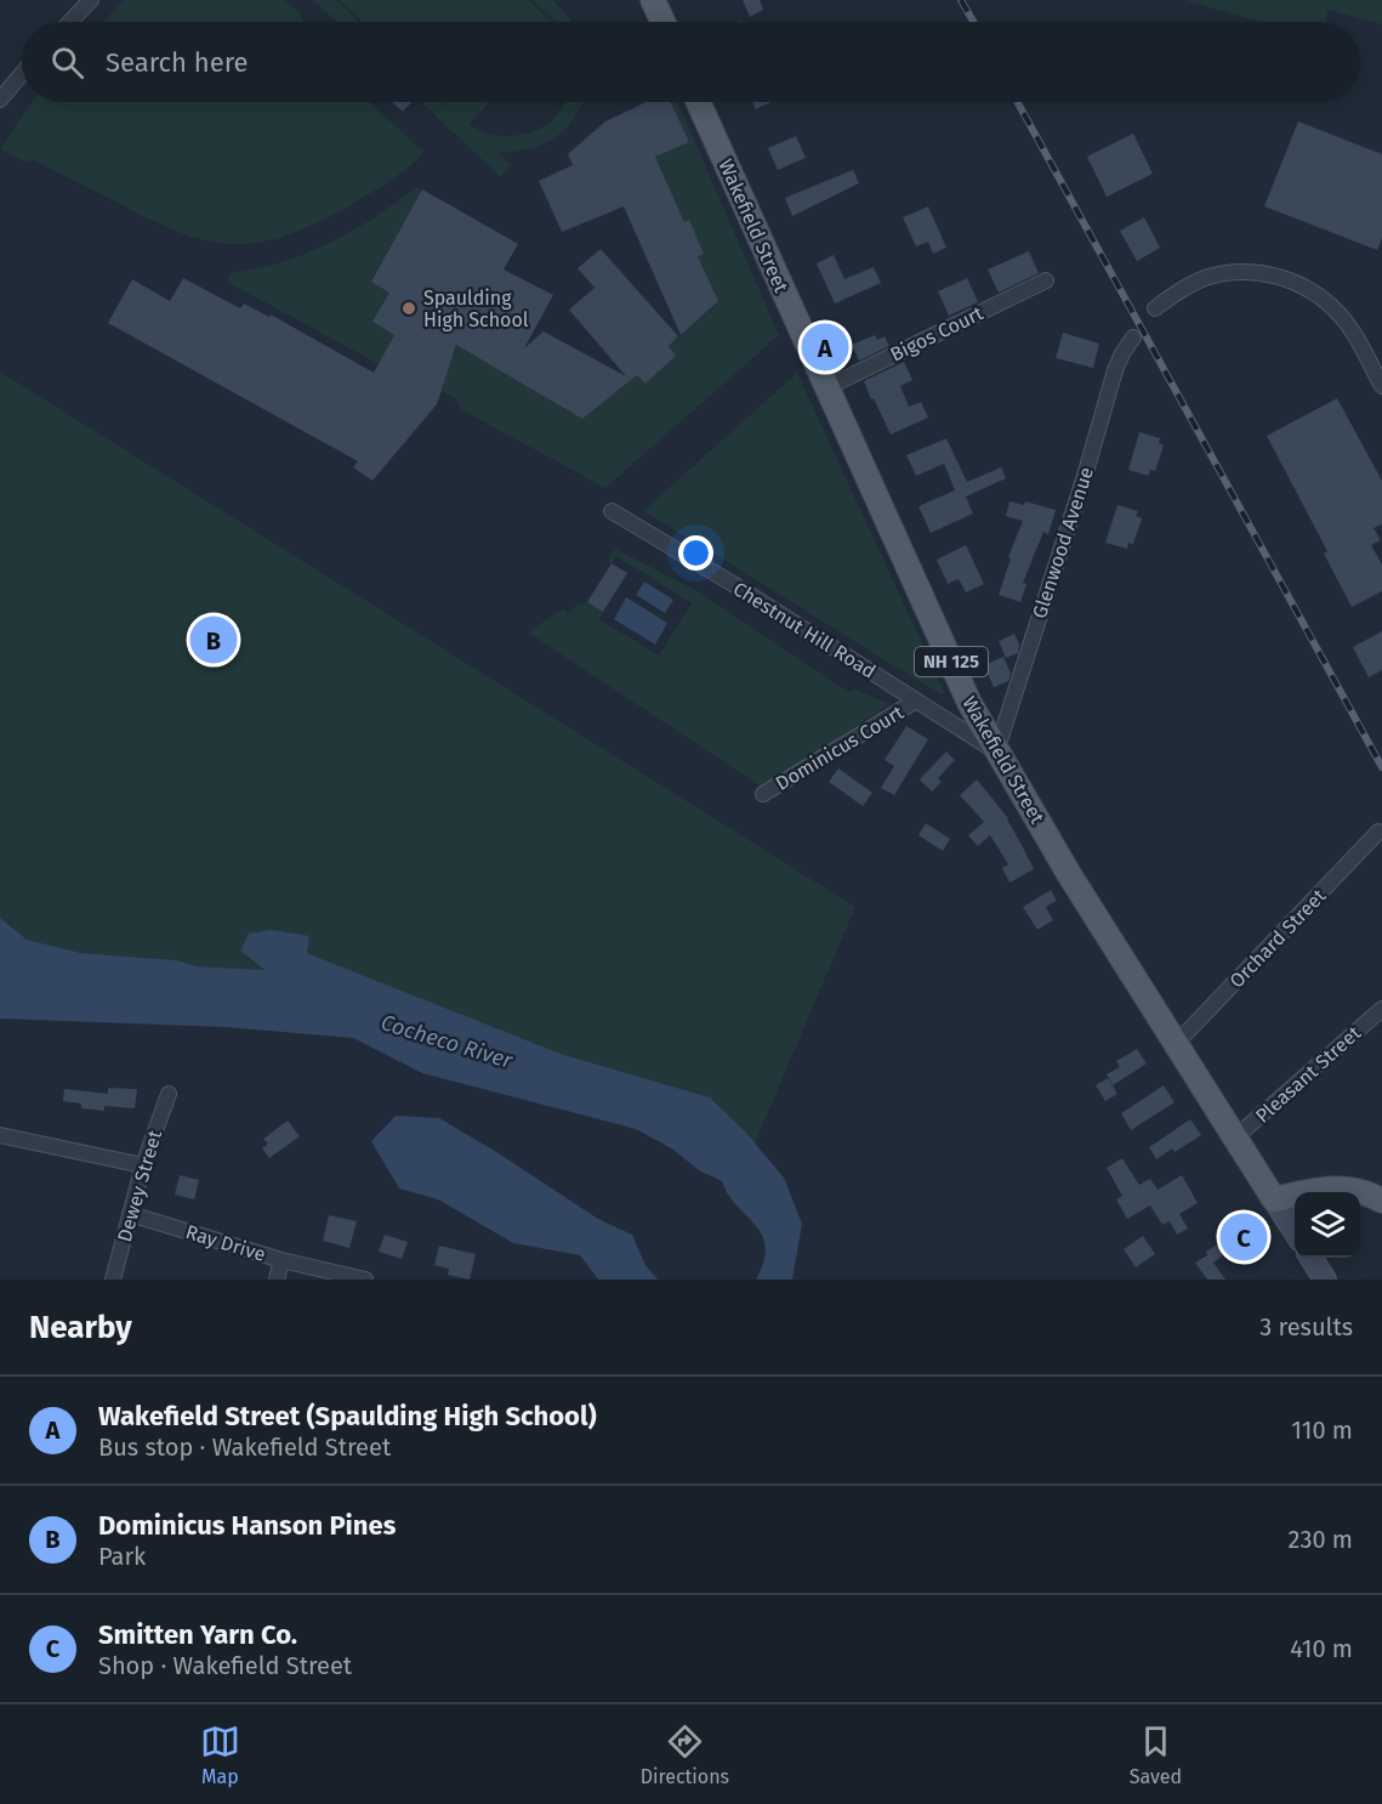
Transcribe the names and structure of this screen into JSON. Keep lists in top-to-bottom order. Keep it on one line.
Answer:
{"streets":{"main road":["Wakefield Street","NH 125"],"street":["Bigos Court","Glenwood Avenue","Chestnut Hill Road","Dominicus Court","Orchard Street","Pleasant Street","Dewey Street","Ray Drive"]},"crossings":[["Wakefield Street","Bigos Court"],["Wakefield Street","Glenwood Avenue"],["Wakefield Street","Chestnut Hill Road"],["Wakefield Street","Orchard Street"],["Wakefield Street","Pleasant Street"],["Glenwood Avenue","Chestnut Hill Road"],["Chestnut Hill Road","Dominicus Court"],["Dewey Street","Ray Drive"]],"water":["Cocheco River"],"places":["Spaulding High School"],"page":{"search":"Search here","pins":["A","B","C"],"heading":["Nearby","3 results"],"list":[{"mark":"A","name":"Wakefield Street (Spaulding High School)","note":"Bus stop · Wakefield Street","value":"110 m"},{"mark":"B","name":"Dominicus Hanson Pines","note":"Park","value":"230 m"},{"mark":"C","name":"Smitten Yarn Co.","note":"Shop · Wakefield Street","value":"410 m"}],"nav":["Map","Directions","Saved"]}}
